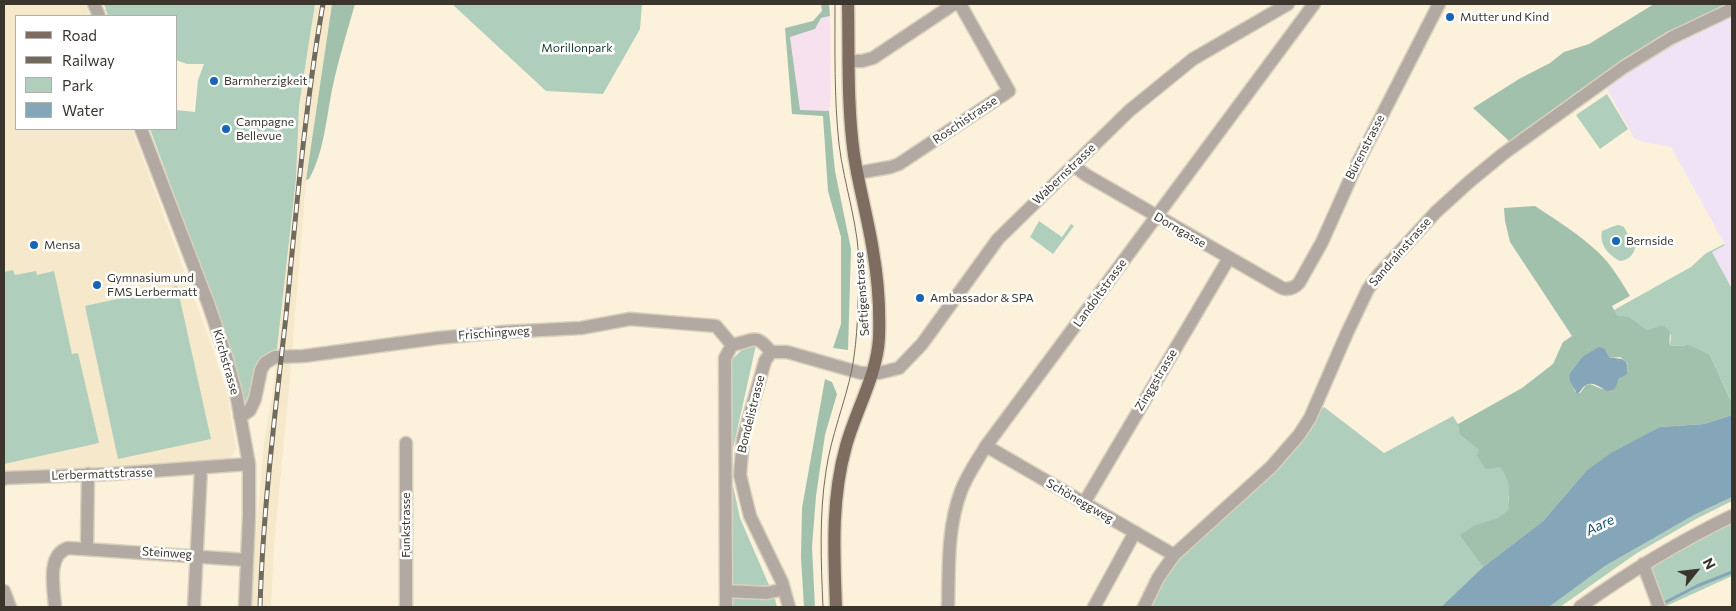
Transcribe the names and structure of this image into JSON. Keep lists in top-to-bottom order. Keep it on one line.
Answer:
{"streets":{"main road":["Seftigenstrasse"],"street":["Roschistrasse","Bürenstrasse","Wabernstrasse","Dorngasse","Sandrainstrasse","Landoltstrasse","Frischingweg","Kirchstrasse","Zinggstrasse","Bondelistrasse","Lerbermattstrasse","Schöneggweg","Funkstrasse","Steinweg"]},"crossings":[["Roschistrasse","Seftigenstrasse"],["Bürenstrasse","Dorngasse"],["Wabernstrasse","Dorngasse"],["Wabernstrasse","Seftigenstrasse"],["Wabernstrasse","Bondelistrasse"],["Dorngasse","Landoltstrasse"],["Dorngasse","Zinggstrasse"],["Sandrainstrasse","Schöneggweg"],["Landoltstrasse","Schöneggweg"],["Frischingweg","Kirchstrasse"],["Frischingweg","Bondelistrasse"],["Kirchstrasse","Lerbermattstrasse"],["Kirchstrasse","Steinweg"],["Zinggstrasse","Schöneggweg"]],"water":["Aare"],"parks":["Morillonpark"],"places":["Mutter und Kind","Barmherzigkeit","Campagne Bellevue","Bernside","Mensa","Gymnasium und FMS Lerbermatt","Ambassador & SPA"],"legend":["Road","Railway","Park","Water"],"north":"top right"}
